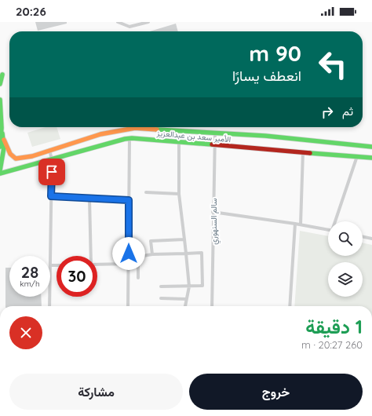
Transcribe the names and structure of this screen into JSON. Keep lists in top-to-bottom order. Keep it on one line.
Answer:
{"streets":{"main road":["الأمير سعد بن عبدالعزيز"],"street":["سالم السنهوري"]},"crossings":[["الأمير سعد بن عبدالعزيز","سالم السنهوري"]],"page":{"status":"20:26","turn":["90 m","انعطف يسارًا"],"then":"ثم","speed":"28 km/h","limit":"30","heading":["1 دقيقة","260 m · 20:27"],"buttons":["خروج","مشاركة"]}}
